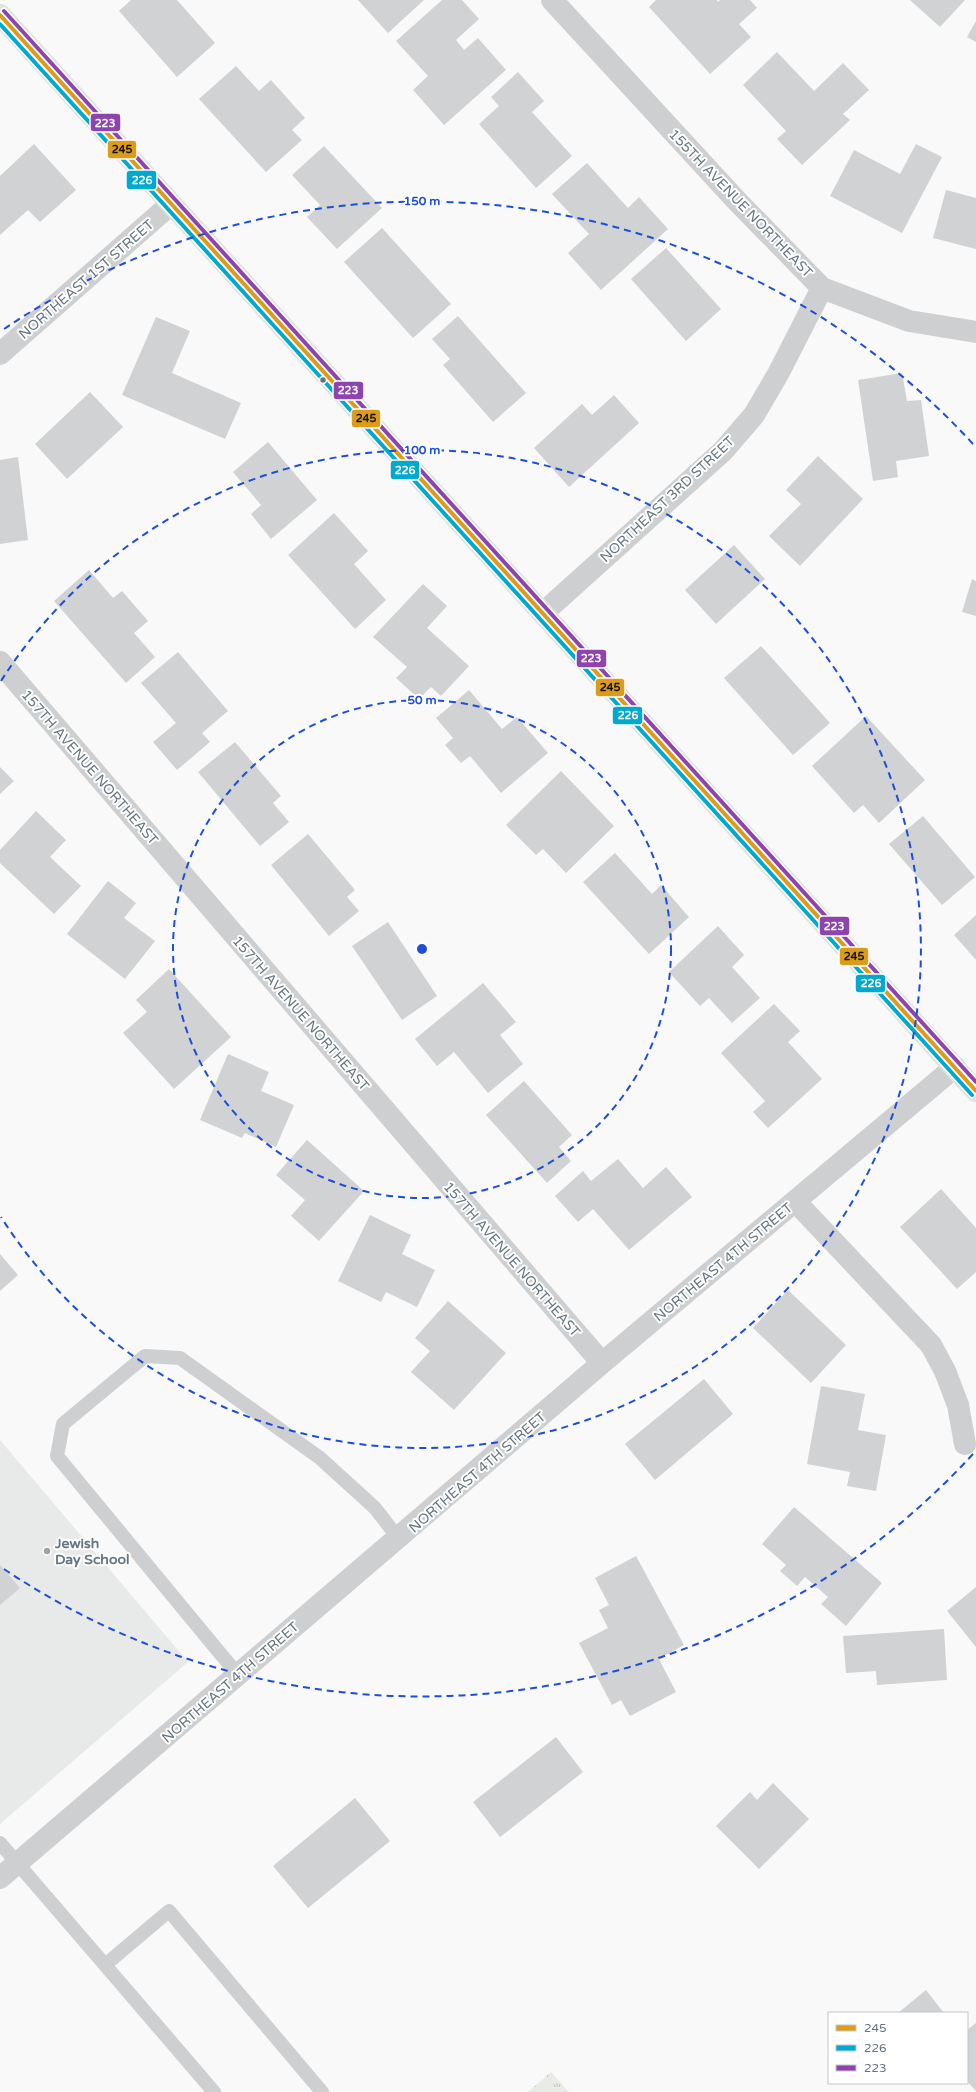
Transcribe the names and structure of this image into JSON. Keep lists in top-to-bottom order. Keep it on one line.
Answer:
{"streets":{"street":["155TH AVENUE NORTHEAST","NORTHEAST 1ST STREET","NORTHEAST 3RD STREET","157TH AVENUE NORTHEAST","NORTHEAST 4TH STREET"]},"crossings":[["155TH AVENUE NORTHEAST","NORTHEAST 3RD STREET"],["157TH AVENUE NORTHEAST","NORTHEAST 4TH STREET"]],"places":["Jewish Day School"],"lines":["transit line 223","transit line 245","transit line 226"],"legend":["245","226","223"],"rings":["150 m","100 m","50 m"]}
